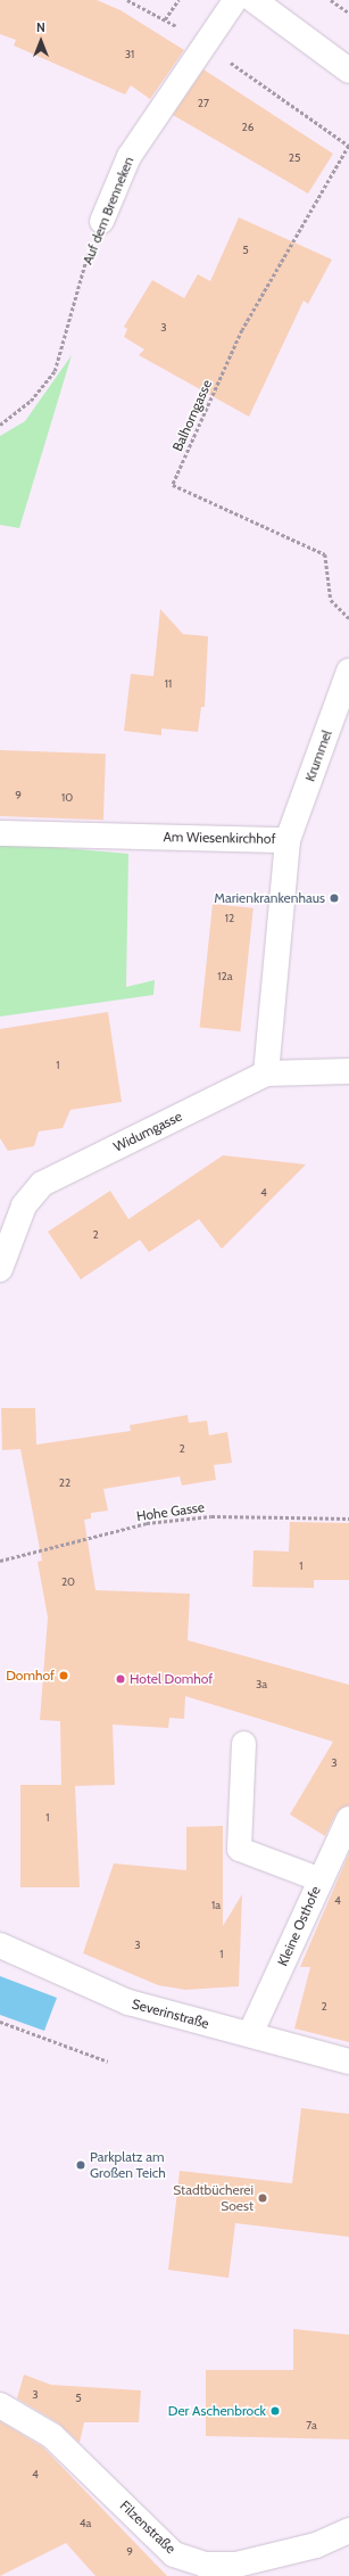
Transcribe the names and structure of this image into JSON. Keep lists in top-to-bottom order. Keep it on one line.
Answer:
{"streets":{"street":["Krummel","Am Wiesenkirchhof","Widumgasse","Kleine Osthofe","Severinstraße","Filzenstraße"],"lane":["Auf dem Brenneken"],"path":["Balhorngasse","Hohe Gasse"]},"crossings":[["Krummel","Am Wiesenkirchhof"],["Am Wiesenkirchhof","Widumgasse"],["Kleine Osthofe","Severinstraße"]],"places":["Marienkrankenhaus","Domhof","Hotel Domhof","Parkplatz am Großen Teich","Stadtbücherei Soest","Der Aschenbrock"],"house_numbers":["31","27","26","25","5","3","11","9","10","12","12a","1","4","2","2","22","1","20","3a","3","1","4","1a","3","1","2","3","5","7a","4","4a","9"],"north":"top"}
